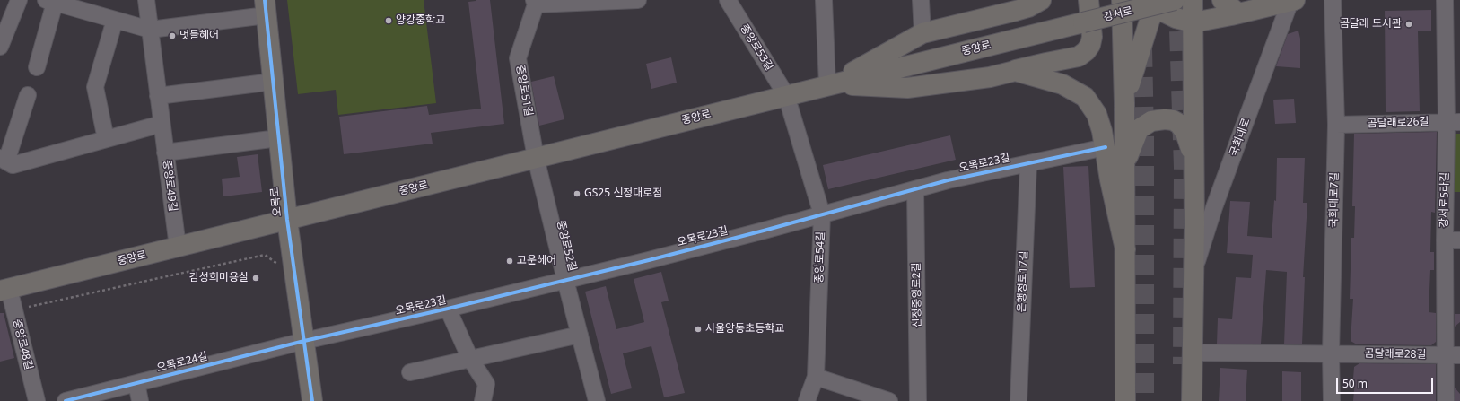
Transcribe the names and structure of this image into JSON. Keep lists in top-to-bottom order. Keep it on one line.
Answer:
{"streets":{"main road":["강서로","중앙로","오목로"],"street":["중앙로53길","중앙로51길","곰달래로26길","국회대로","오목로23길","중앙로49길","국회대로7길","강서로5라길","중앙로52길","중앙로54길","은행정로17길","신정중앙로2길","중앙로48길","곰달래로28길","오목로24길"]},"crossings":[["강서로","중앙로"],["중앙로53길","중앙로"],["중앙로53길","중앙로54길"],["중앙로","중앙로51길"],["중앙로","중앙로49길"],["중앙로","오목로"],["중앙로","중앙로52길"],["중앙로","중앙로54길"],["중앙로","중앙로48길"],["중앙로51길","중앙로52길"],["곰달래로26길","국회대로7길"],["곰달래로26길","강서로5라길"],["오목로23길","오목로"],["오목로23길","중앙로52길"],["오목로23길","중앙로54길"],["오목로23길","은행정로17길"],["오목로23길","신정중앙로2길"],["오목로23길","오목로24길"],["중앙로49길","오목로"],["국회대로7길","곰달래로28길"],["강서로5라길","곰달래로28길"],["오목로","오목로24길"]],"places":["양강중학교","곰달래 도서관","멋들헤어","GS25 신정대로점","고운헤어","김성희미용실","서울양동초등학교"],"scale_bar":"50 m"}
